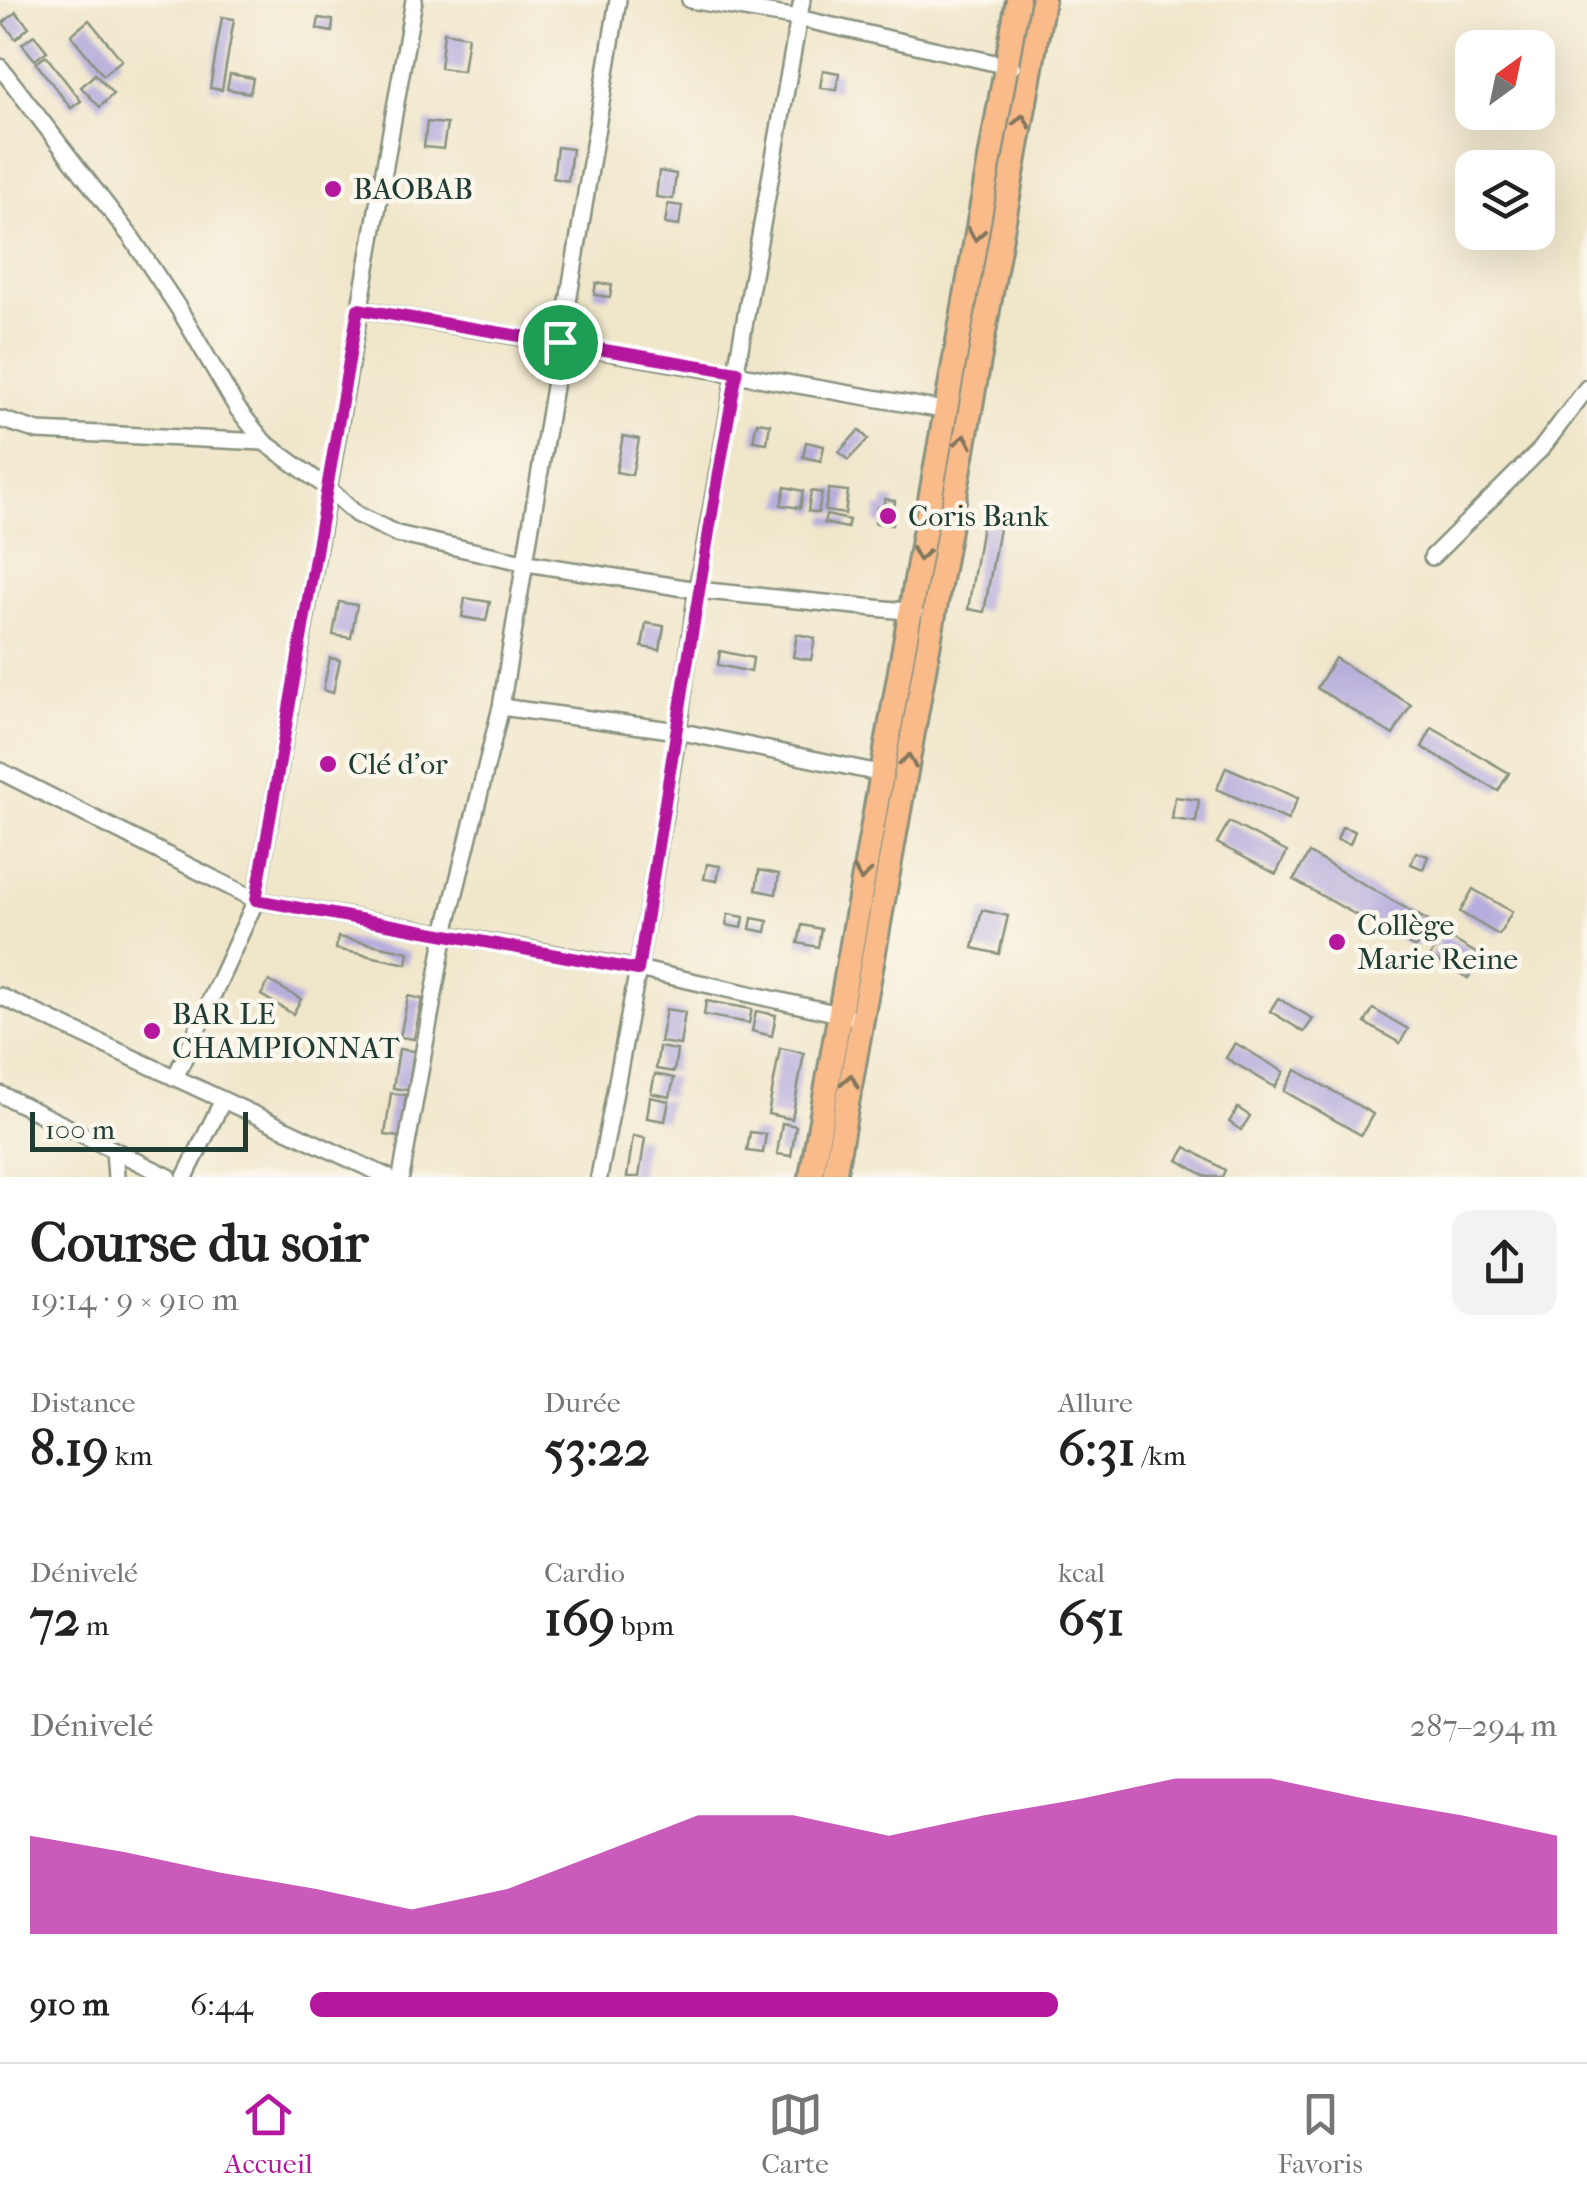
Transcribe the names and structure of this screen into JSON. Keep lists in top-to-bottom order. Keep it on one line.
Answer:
{"places":["BAOBAB","Coris Bank","Clé d'or","Collège Marie Reine","BAR LE CHAMPIONNAT"],"scale_bar":"100 m","north":"top right","page":{"scale":"100 m","heading":["Course du soir","19:14 · 9 × 910 m"],"stats":[["Distance","8.19 km"],["Durée","53:22"],["Allure","6:31 /km"],["Dénivelé","72 m"],["Cardio","169 bpm"],["kcal","651"]],"chart":["Dénivelé","287–294 m"],"list":[{"name":"910 m","note":"6:44"}],"tabs":["Accueil","Carte","Favoris"]}}
